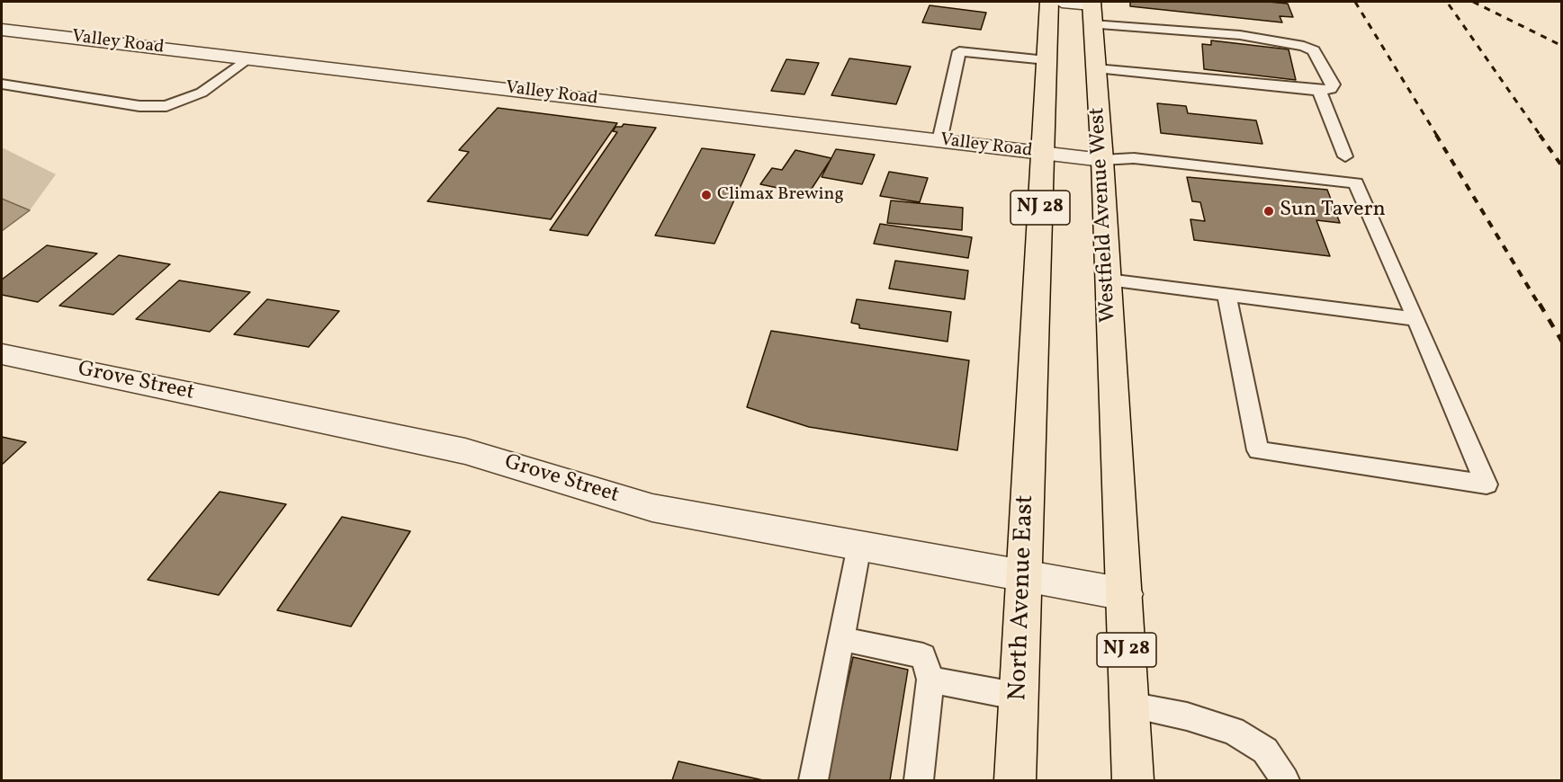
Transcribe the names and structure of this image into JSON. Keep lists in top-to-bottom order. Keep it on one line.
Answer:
{"streets":{"main road":["NJ 28","Westfield Avenue West","North Avenue East"],"street":["Valley Road","Grove Street"]},"crossings":[["Valley Road","NJ 28"],["Valley Road","Westfield Avenue West"],["Valley Road","North Avenue East"],["NJ 28","Westfield Avenue West"],["NJ 28","Grove Street"],["NJ 28","North Avenue East"],["Westfield Avenue West","Grove Street"],["Grove Street","North Avenue East"]],"places":["Climax Brewing","Sun Tavern"]}
